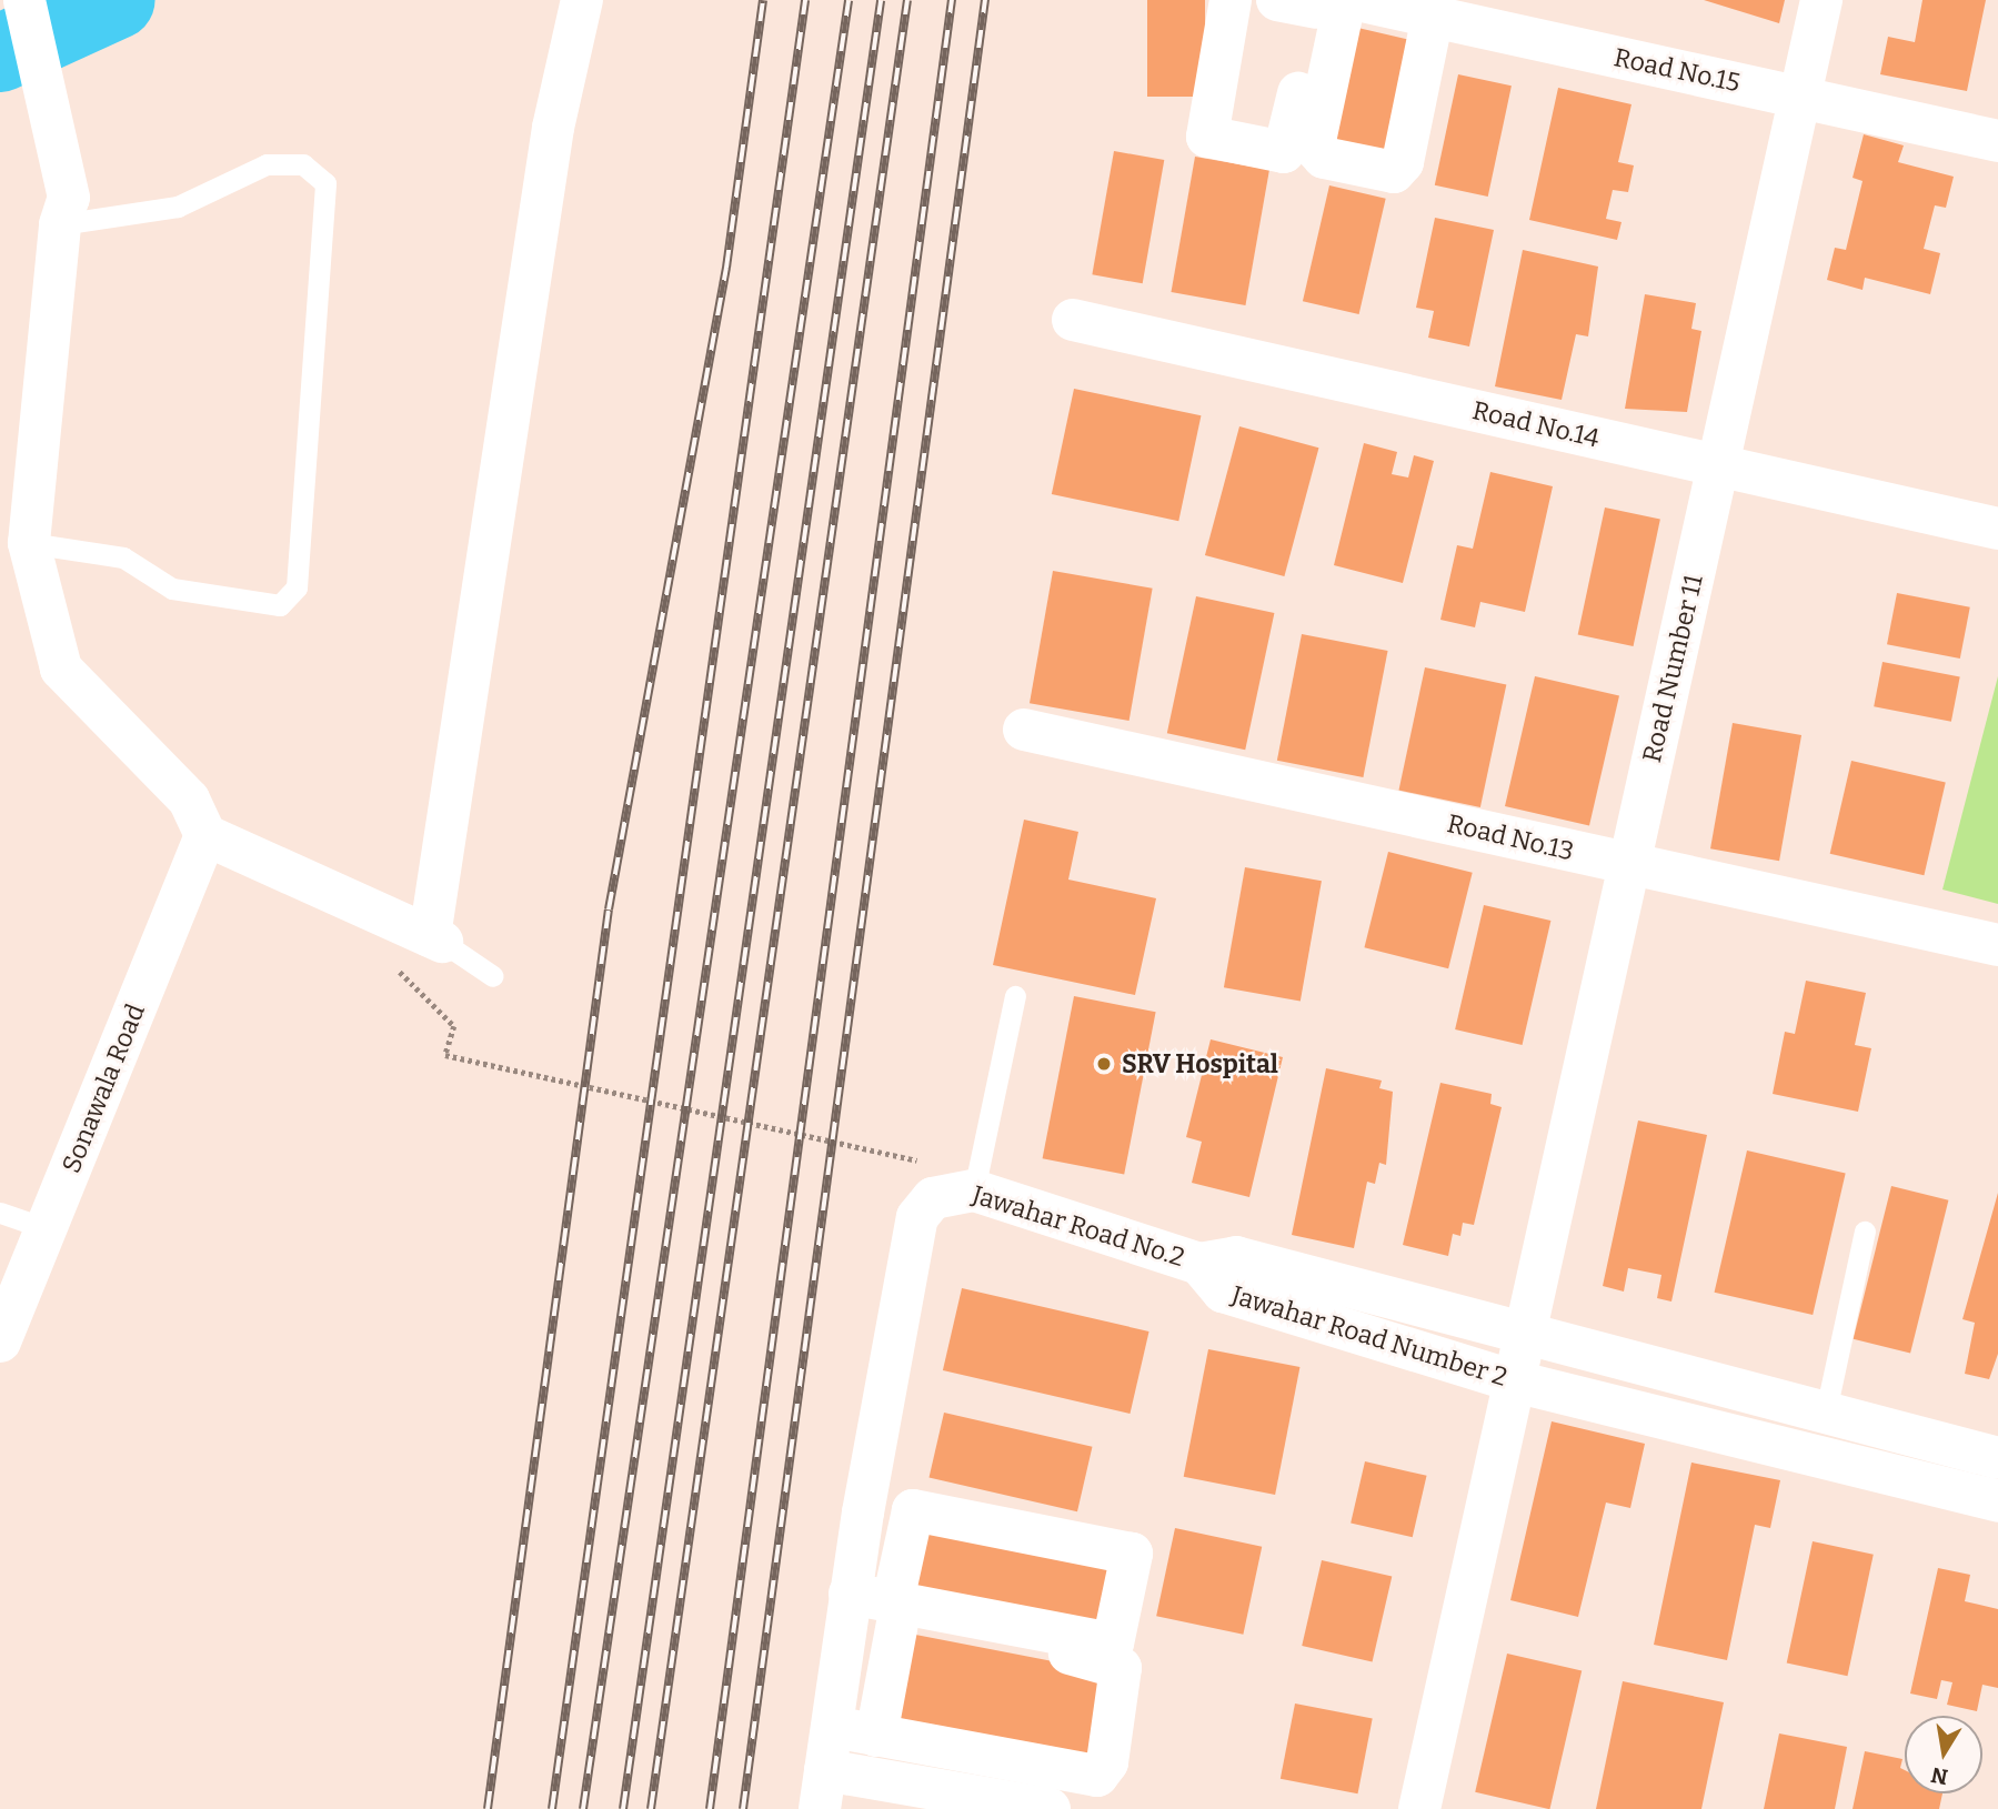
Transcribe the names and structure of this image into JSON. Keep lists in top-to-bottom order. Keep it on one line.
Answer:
{"streets":{"street":["Road No.15","Road No.14","Road Number 11","Road No.13","Sonawala Road","Jawahar Road No.2","Jawahar Road Number 2"]},"crossings":[["Road No.15","Road Number 11"],["Road No.14","Road Number 11"],["Road Number 11","Road No.13"],["Road Number 11","Jawahar Road Number 2"],["Jawahar Road No.2","Jawahar Road Number 2"]],"places":["SRV Hospital"],"north":"bottom"}
